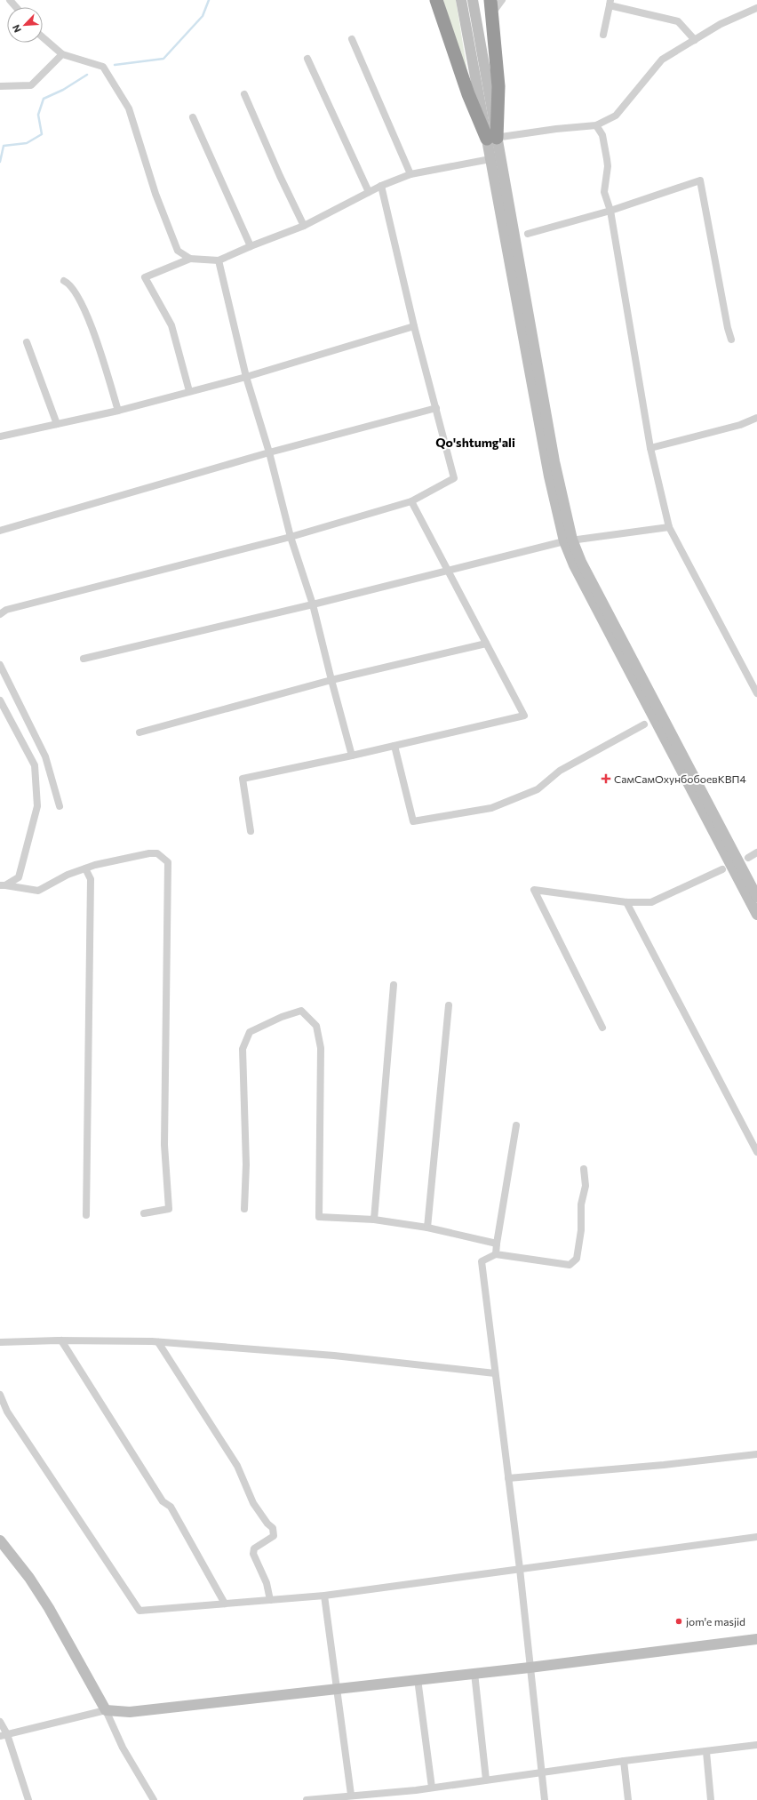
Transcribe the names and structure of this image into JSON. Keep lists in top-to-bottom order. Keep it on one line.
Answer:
{"districts":["Qo'shtumg'ali"],"places":{"health":["СамСамОхунбобоевКВП4"],"other":["jom'e masjid"]},"north":"bottom left"}
